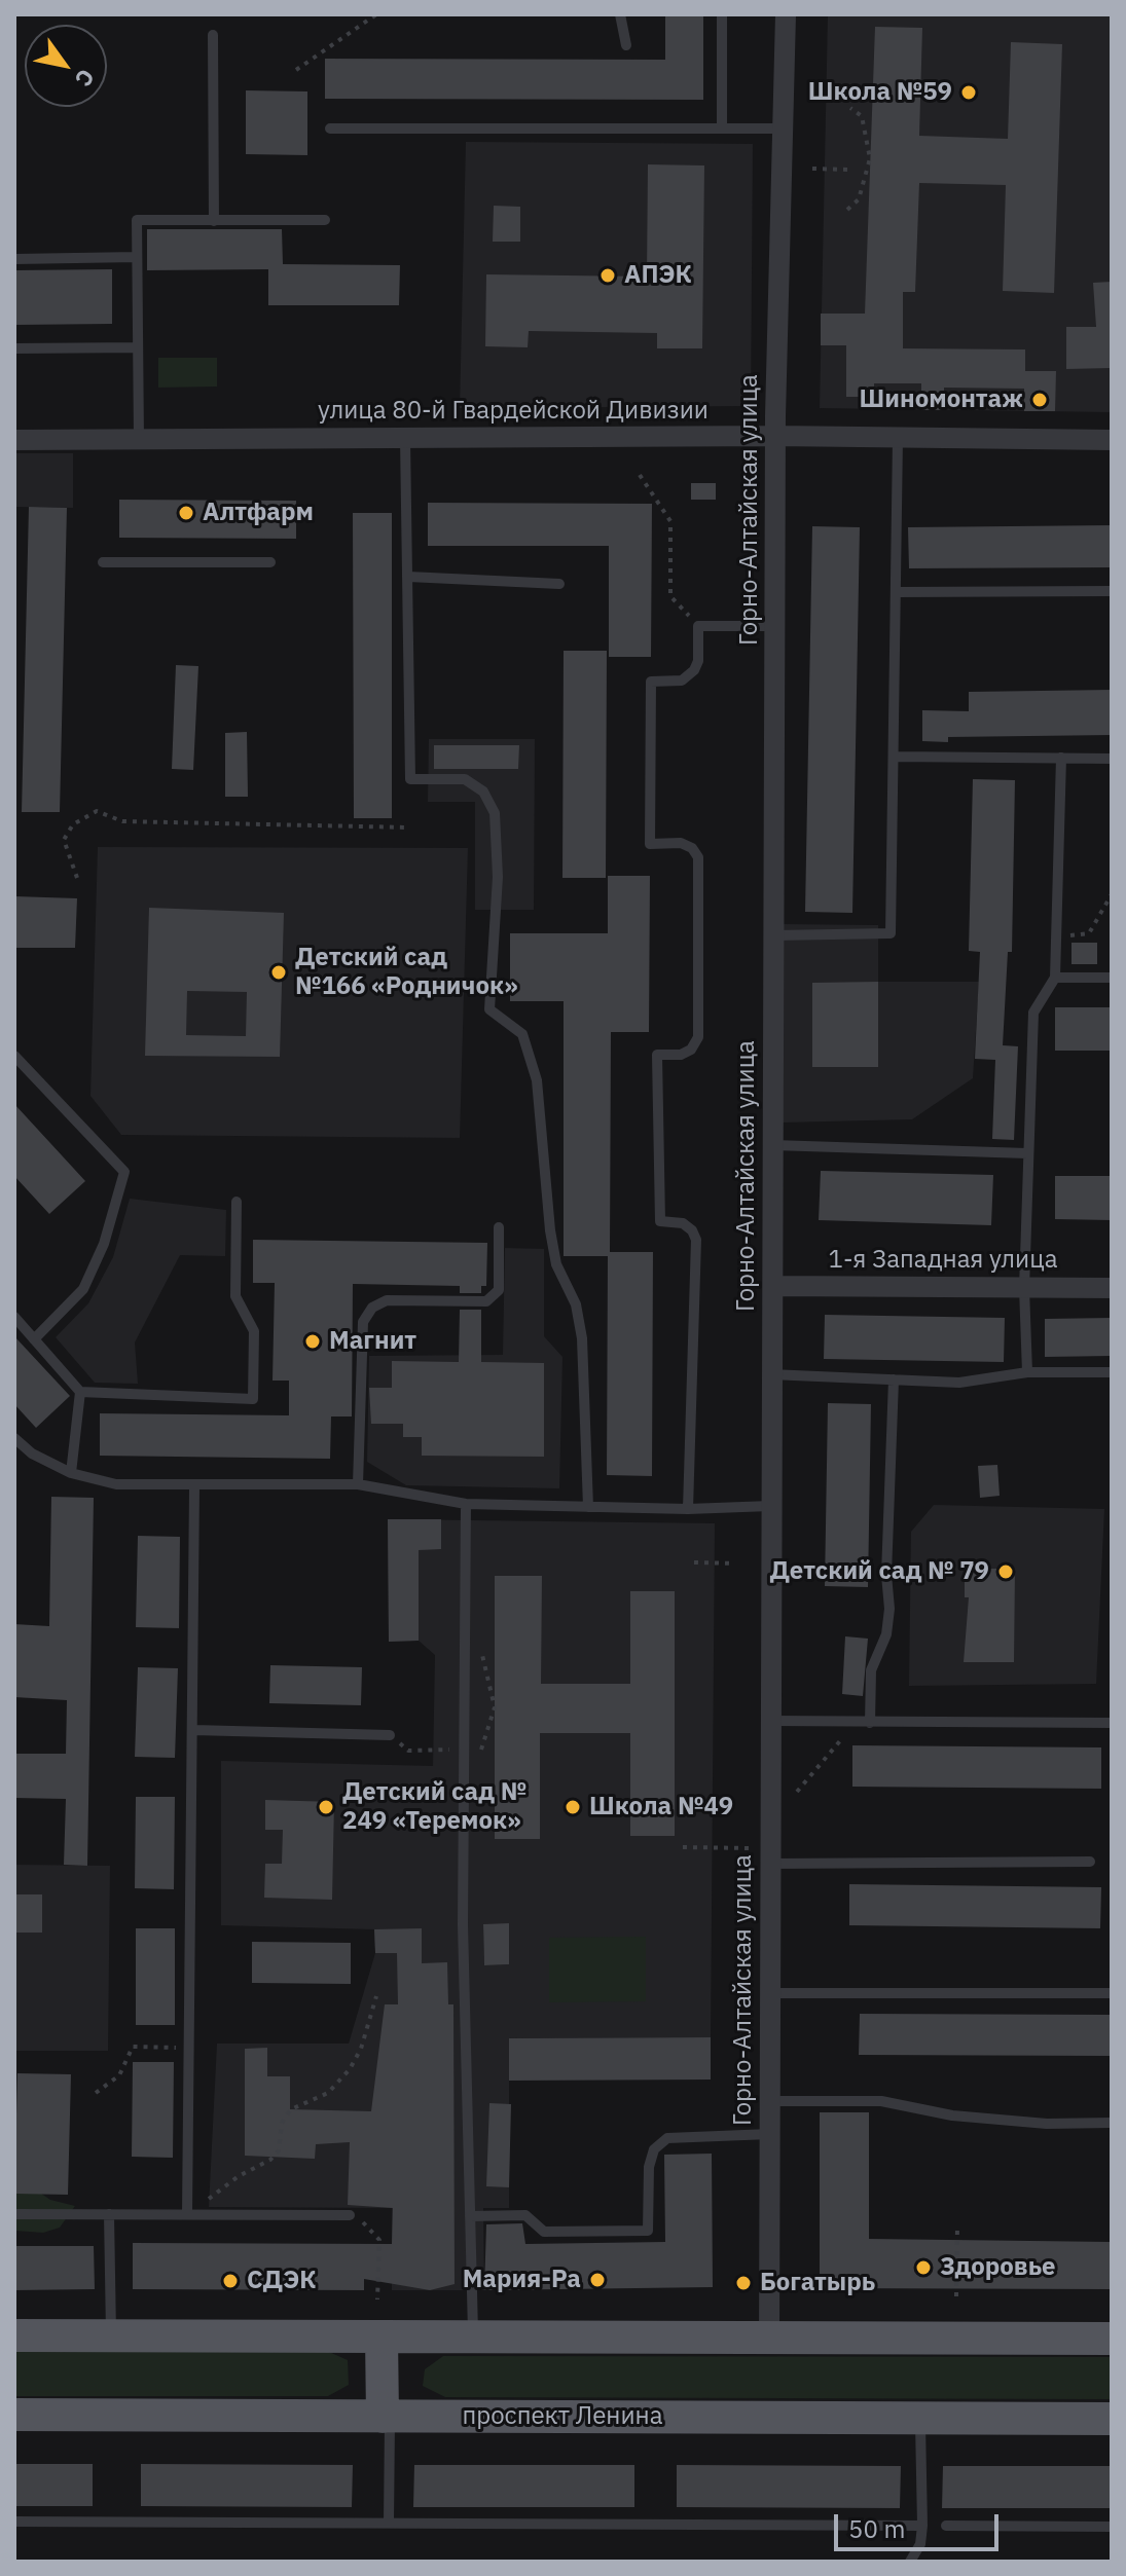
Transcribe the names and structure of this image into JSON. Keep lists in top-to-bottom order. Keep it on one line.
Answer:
{"streets":{"main road":["проспект Ленина"],"street":["улица 80-й Гвардейской Дивизии","Горно-Алтайская улица","1-я Западная улица"]},"crossings":[["улица 80-й Гвардейской Дивизии","Горно-Алтайская улица"],["Горно-Алтайская улица","1-я Западная улица"]],"places":["Школа №59","АПЭК","Шиномонтаж","Алтфарм","Детский сад №166 «Родничок»","Магнит","Детский сад № 79","Детский сад № 249 «Теремок»","Школа №49","Здоровье","Мария-Ра","СДЭК","Богатырь"],"scale_bar":"50 m","north":"bottom right"}
